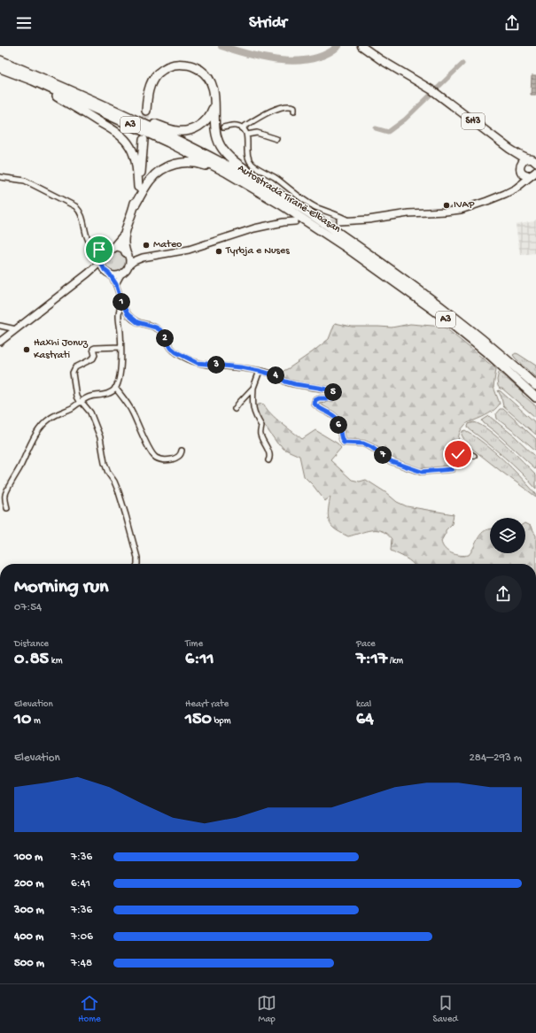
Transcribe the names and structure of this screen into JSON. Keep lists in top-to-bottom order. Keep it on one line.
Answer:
{"streets":{"highway":["A3","Autostrada Tiranë-Elbasan"],"main road":["SH3"]},"crossings":[["A3","Autostrada Tiranë-Elbasan"]],"places":["IVAP","Mateo","Tyrbja e Nuses","Haxhi Jonuz Kastrati"],"page":{"header":"Stridr","pins":["1","2","3","4","5","6","7"],"heading":["Morning run","07:54"],"stats":[["Distance","0.85 km"],["Time","6:11"],["Pace","7:17 /km"],["Elevation","10 m"],["Heart rate","150 bpm"],["kcal","64"]],"chart":["Elevation","284–293 m"],"list":[{"name":"100 m","note":"7:36"},{"name":"200 m","note":"6:41"},{"name":"300 m","note":"7:36"},{"name":"400 m","note":"7:06"},{"name":"500 m","note":"7:48"}],"tabs":["Home","Map","Saved"]}}
